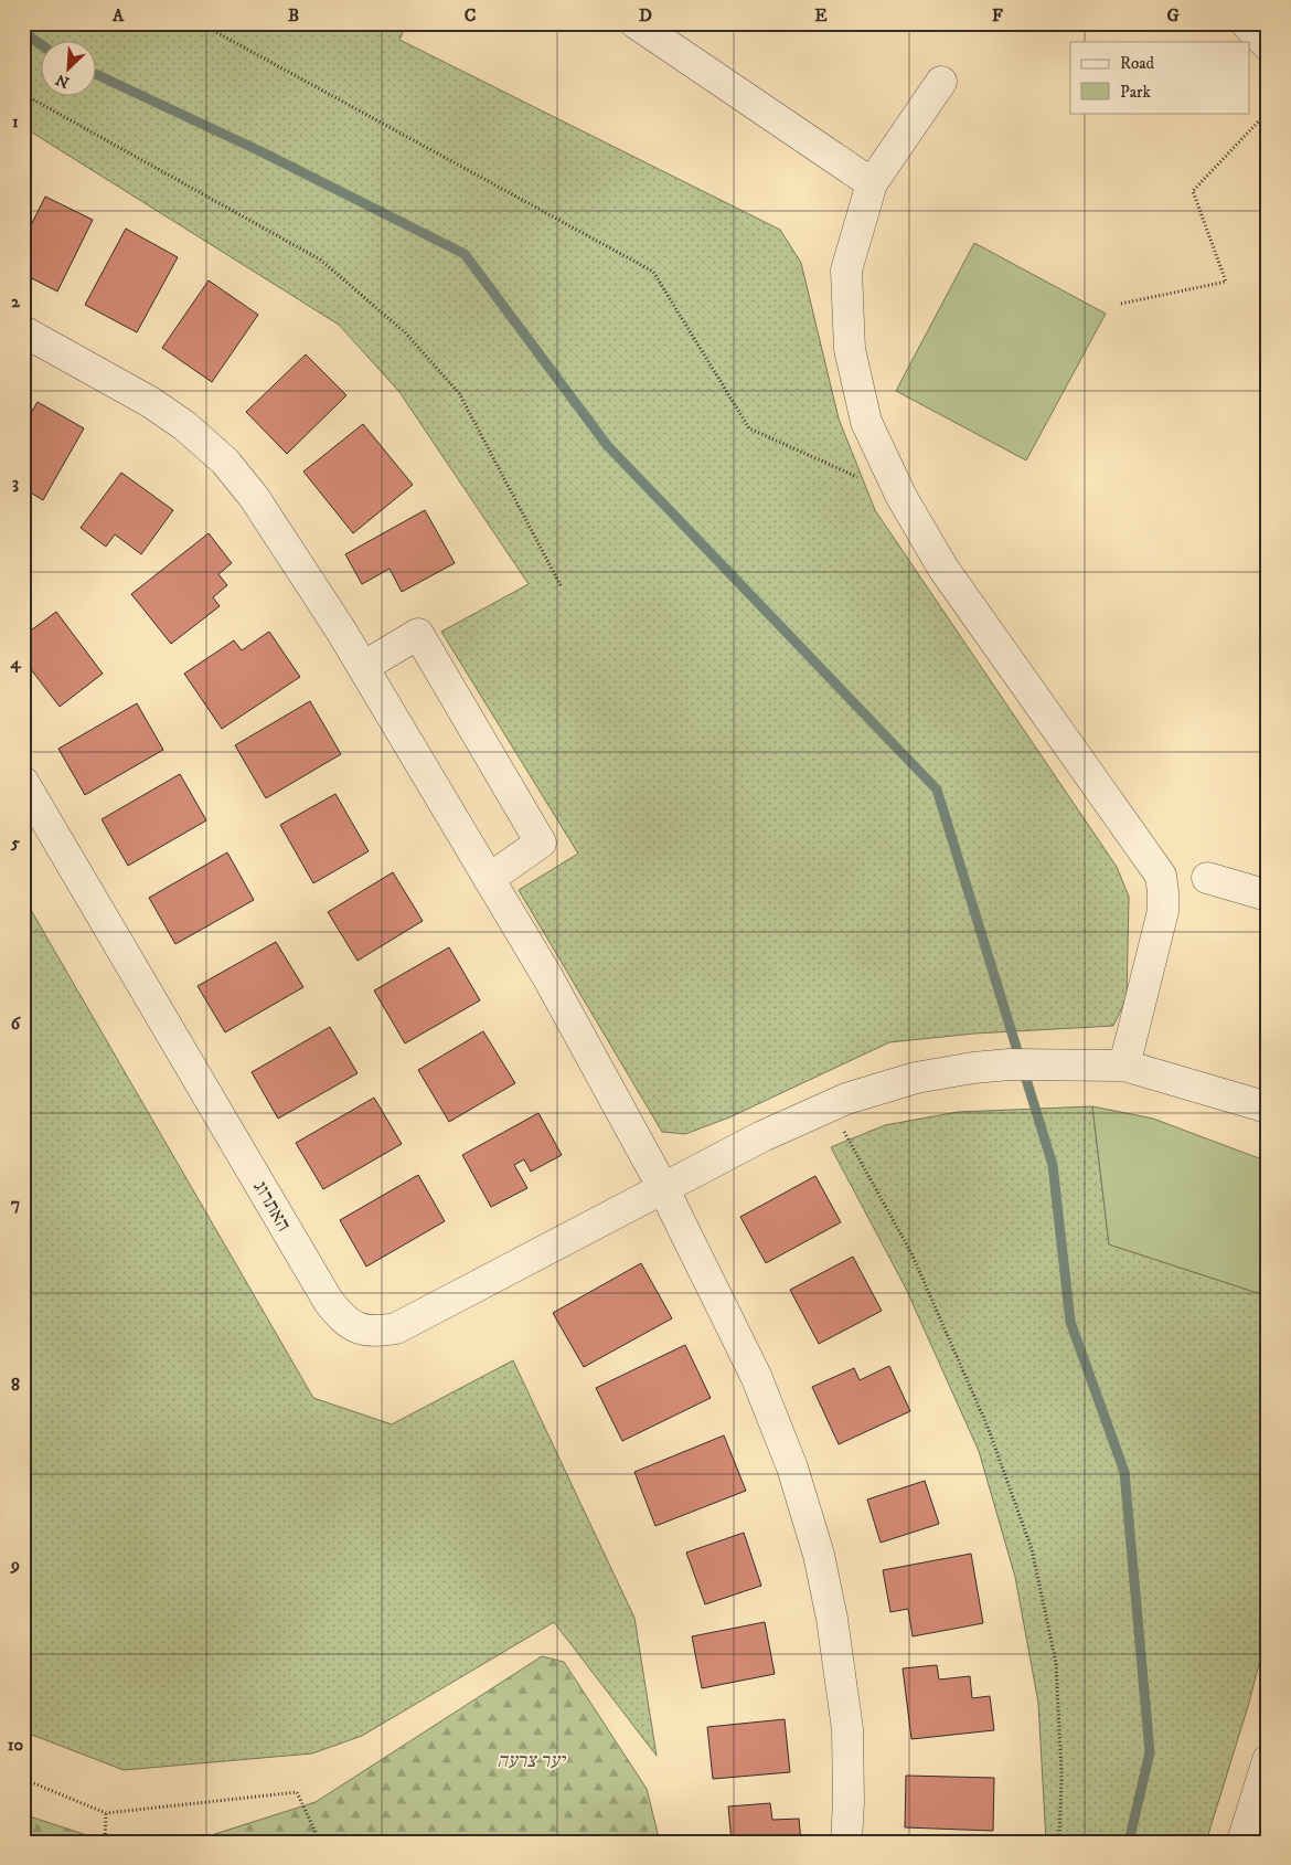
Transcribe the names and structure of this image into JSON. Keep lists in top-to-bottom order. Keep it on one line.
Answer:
{"streets":{"street":["האתרוג"]},"parks":["יער צרעה"],"legend":["Road","Park"],"north":"bottom left","grid":{"columns":["A","B","C","D","E","F","G"],"rows":["1","2","3","4","5","6","7","8","9","10"]}}
